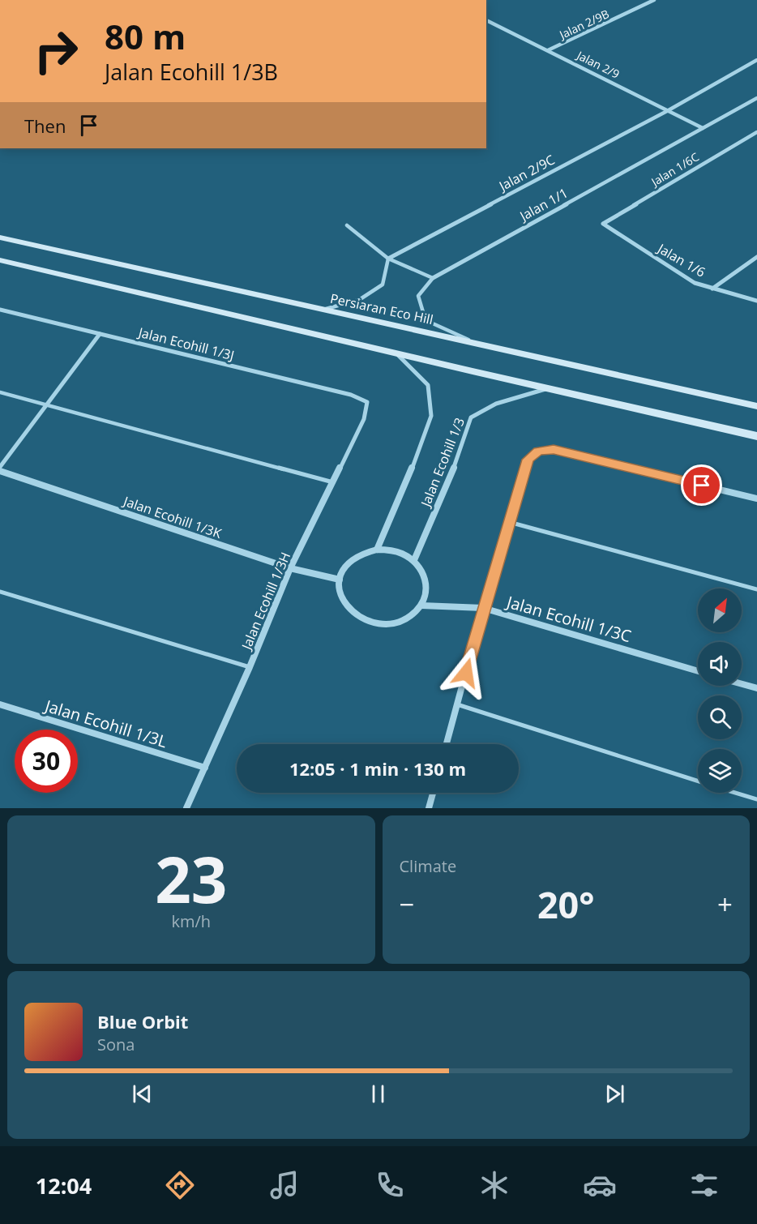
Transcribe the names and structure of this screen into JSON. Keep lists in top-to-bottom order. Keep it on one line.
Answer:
{"streets":{"street":["Jalan 2/9B","Jalan 2/9","Jalan 1/6C","Jalan 2/9C","Jalan 1/1","Jalan 1/6","Persiaran Eco Hill","Jalan Ecohill 1/3J","Jalan Ecohill 1/3","Jalan Ecohill 1/3K","Jalan Ecohill 1/3H","Jalan Ecohill 1/3C","Jalan Ecohill 1/3L"]},"crossings":[["Jalan 2/9B","Jalan 2/9"],["Jalan 2/9","Jalan 2/9C"],["Jalan 2/9","Jalan 1/1"],["Jalan 1/6C","Jalan 1/6"],["Jalan 1/1","Persiaran Eco Hill"],["Jalan Ecohill 1/3J","Jalan Ecohill 1/3H"],["Jalan Ecohill 1/3","Jalan Ecohill 1/3K"],["Jalan Ecohill 1/3","Jalan Ecohill 1/3C"],["Jalan Ecohill 1/3K","Jalan Ecohill 1/3H"],["Jalan Ecohill 1/3K","Jalan Ecohill 1/3C"],["Jalan Ecohill 1/3H","Jalan Ecohill 1/3L"]],"north":"top right","page":{"turn":["80 m","Jalan Ecohill 1/3B"],"then":"Then","limit":"30","trip":"12:05 · 1 min · 130 m","tile":[["23","km/h"],"Climate"],"heat":["−","20°","+"],"song":["Blue Orbit","Sona"],"tabs":"12:04"}}
